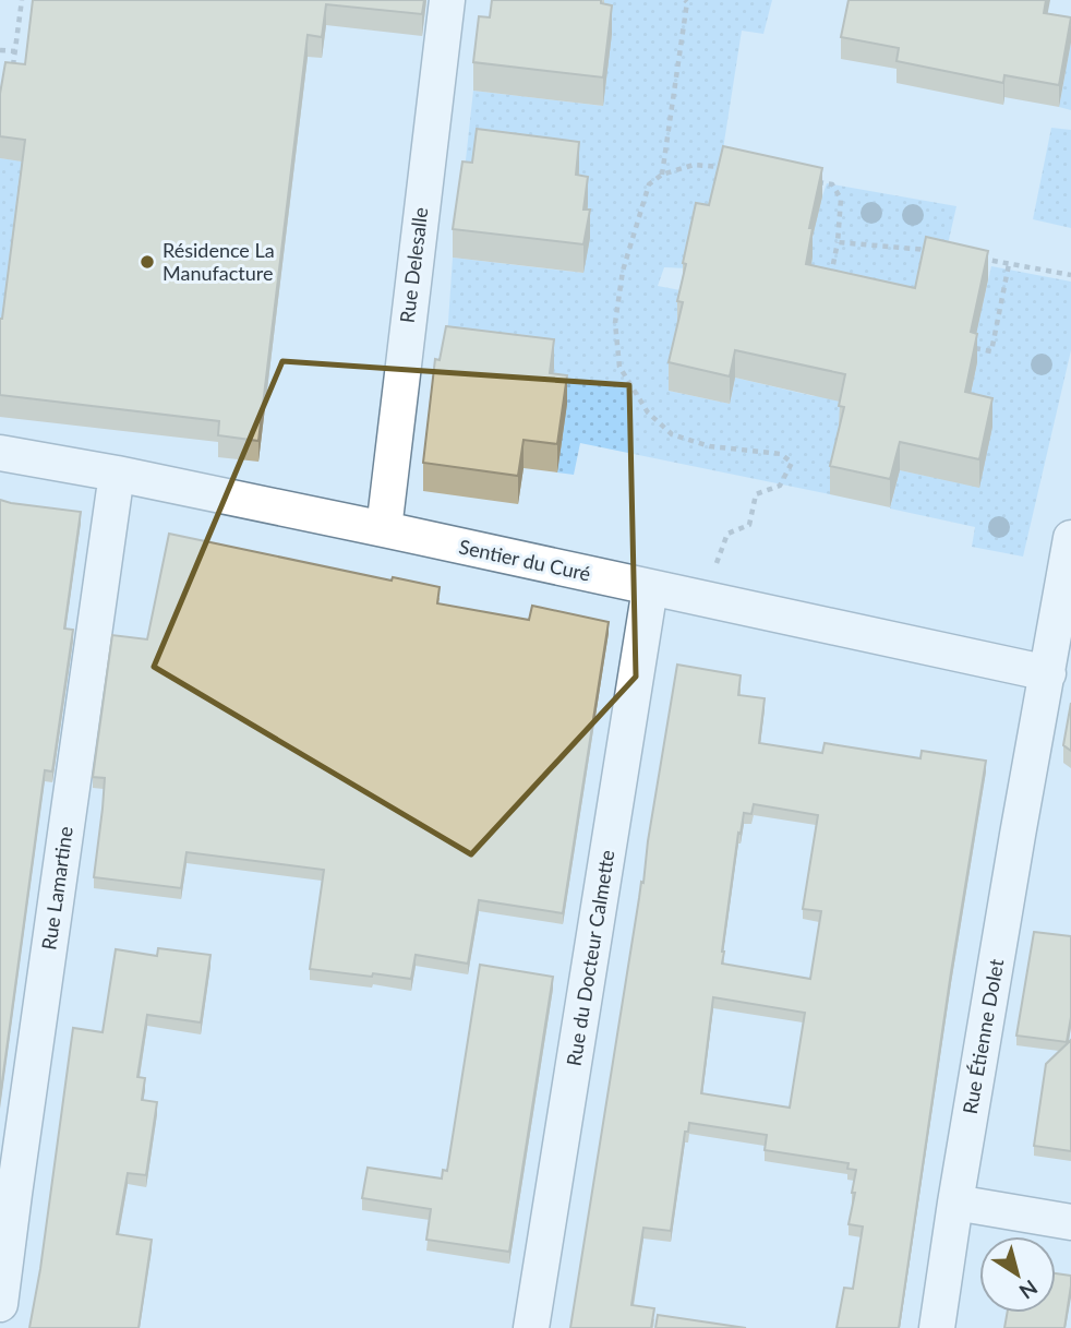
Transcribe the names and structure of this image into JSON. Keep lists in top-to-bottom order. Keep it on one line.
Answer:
{"streets":{"street":["Rue Delesalle","Sentier du Curé","Rue Lamartine","Rue du Docteur Calmette","Rue Étienne Dolet"]},"crossings":[["Rue Delesalle","Sentier du Curé"],["Sentier du Curé","Rue Lamartine"],["Sentier du Curé","Rue du Docteur Calmette"],["Sentier du Curé","Rue Étienne Dolet"]],"places":["Résidence La Manufacture"],"north":"bottom right"}
